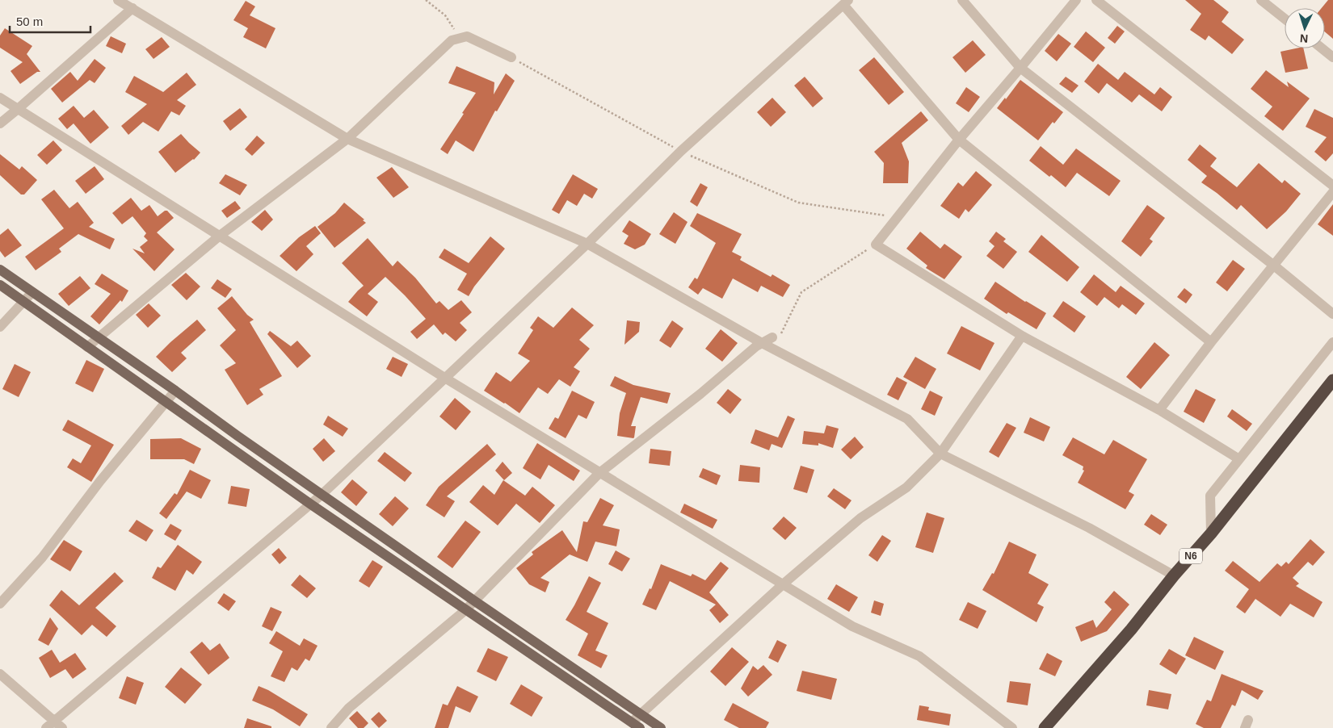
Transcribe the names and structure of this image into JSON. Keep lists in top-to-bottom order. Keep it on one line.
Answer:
{"streets":{"highway":["N6"]},"scale_bar":"50 m","north":"bottom"}
